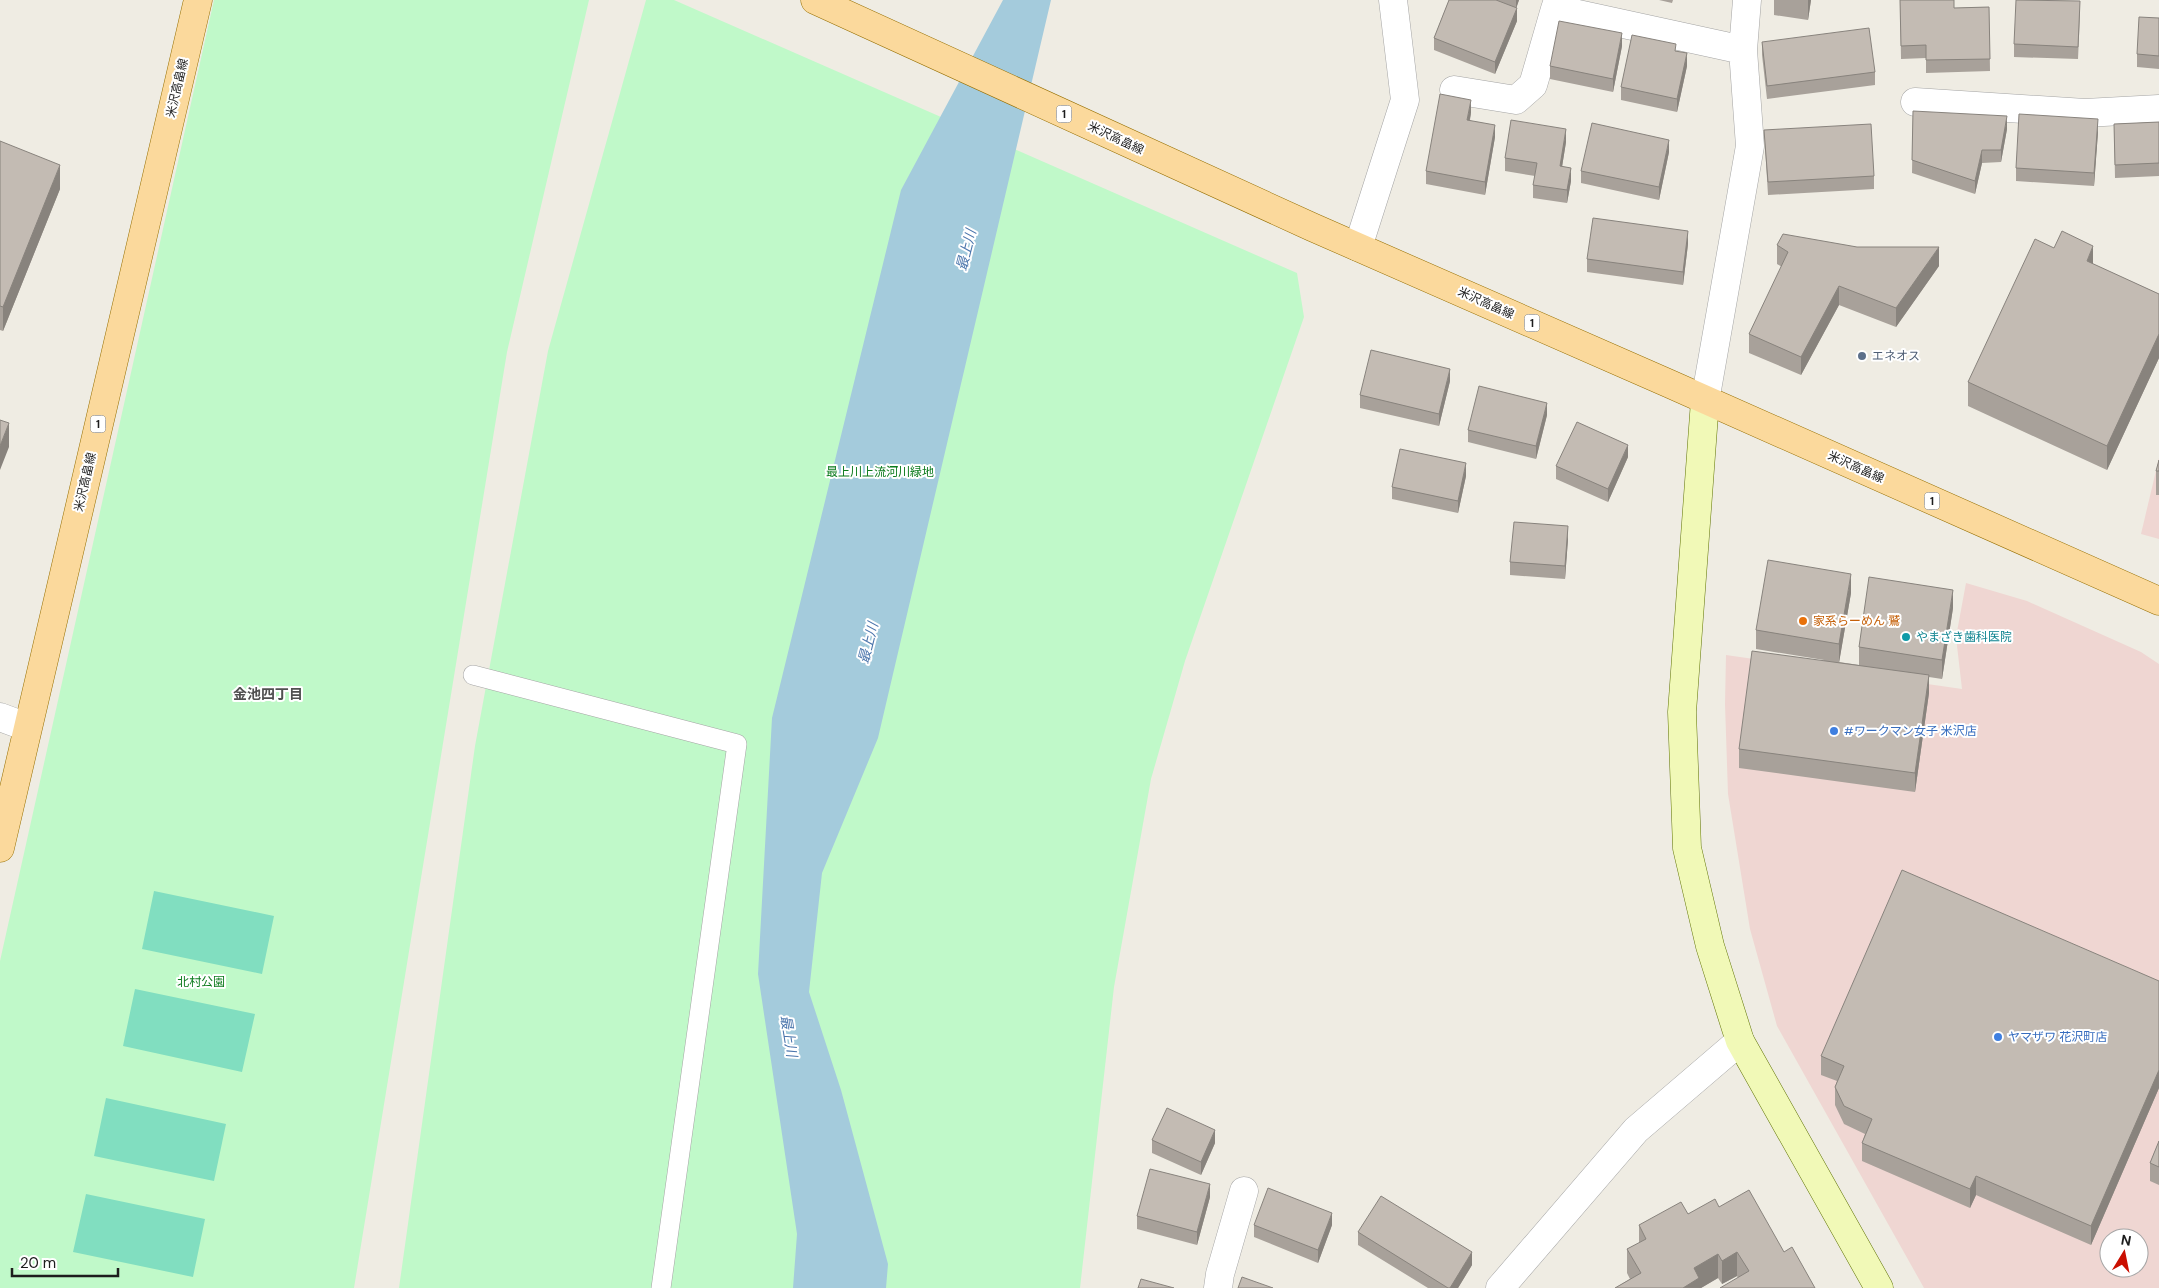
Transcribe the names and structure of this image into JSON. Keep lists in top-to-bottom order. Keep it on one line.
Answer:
{"streets":{"main road":["米沢高畠線","1"]},"districts":["金池四丁目"],"water":["最上川"],"parks":["最上川上流河川緑地","北村公園"],"places":["エネオス","家系らーめん 鷲","やまざき歯科医院","#ワークマン女子 米沢店","ヤマザワ 花沢町店"],"scale_bar":"20 m","north":"top"}
